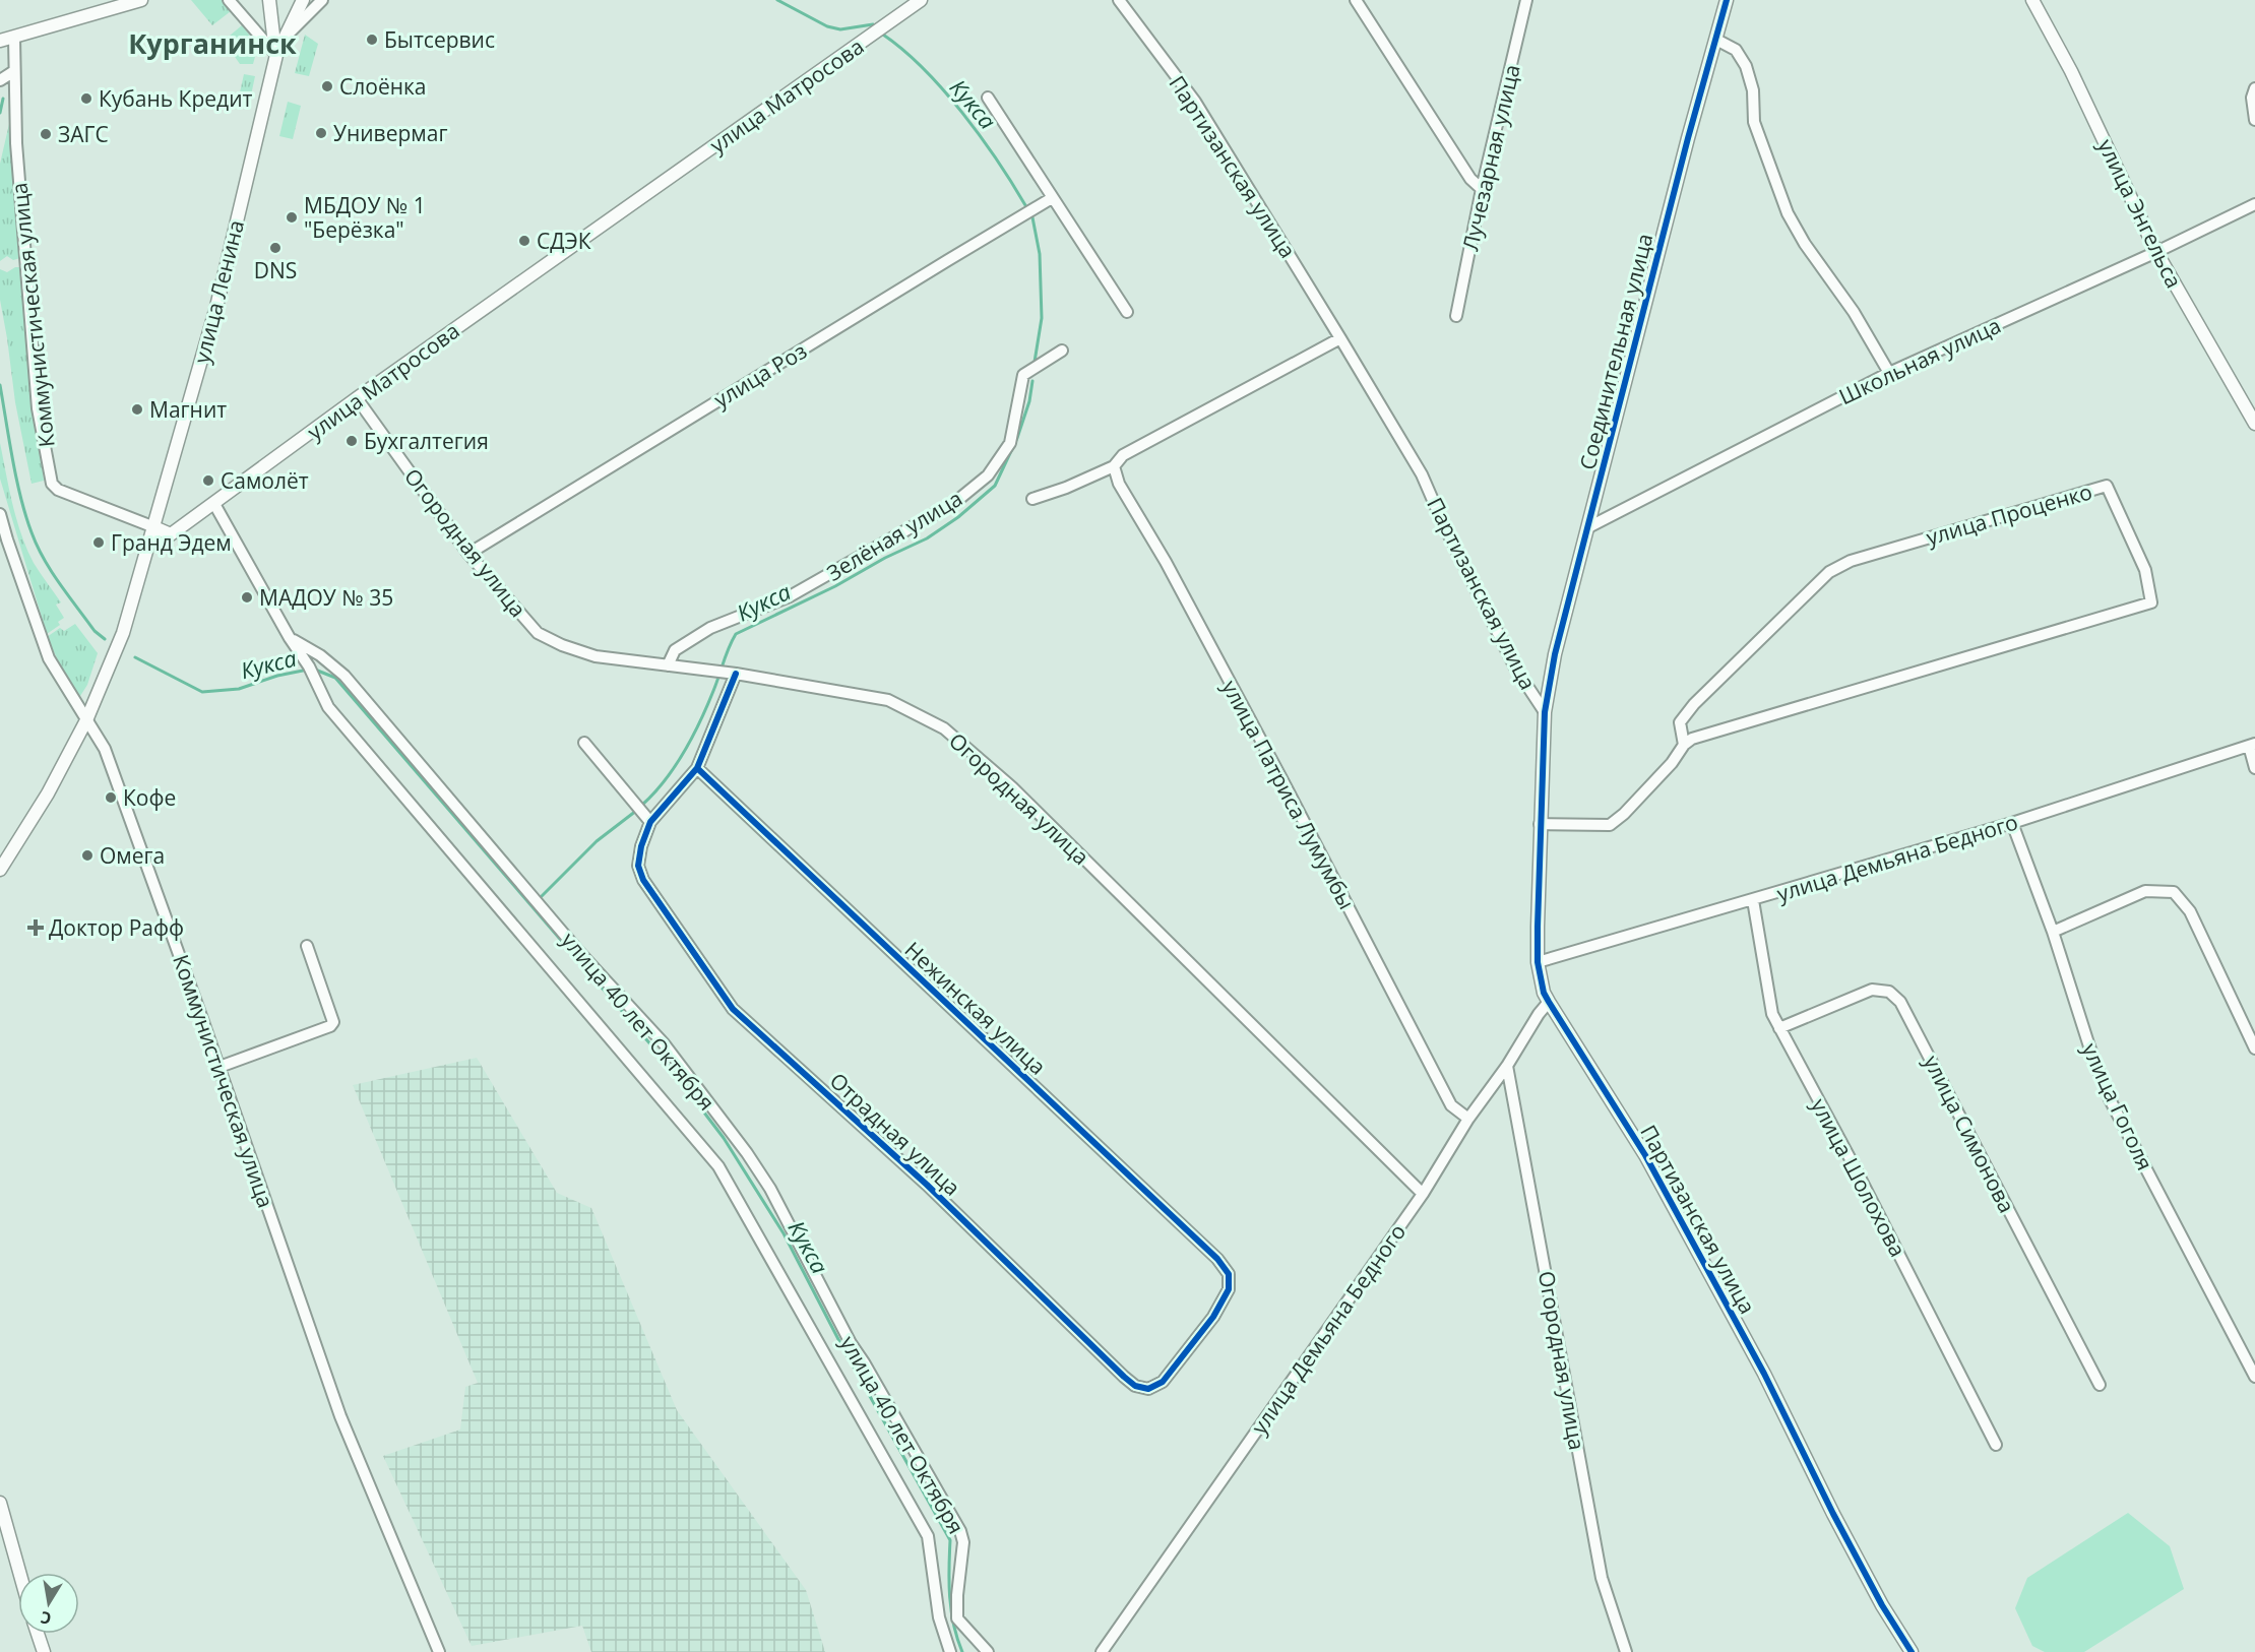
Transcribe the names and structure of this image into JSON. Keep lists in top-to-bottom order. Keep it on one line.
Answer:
{"streets":{"street":["улица Матросова","Лучезарная улица","Партизанская улица","улица Энгельса","улица Ленина","Коммунистическая улица","Соединительная улица","Школьная улица","улица Роз","улица Проценко","Зелёная улица","Огородная улица","улица Патриса Лумумбы","улица Демьяна Бедного","Нежинская улица","улица 40 лет Октября","улица Гоголя","Отрадная улица","улица Симонова","улица Шолохова"]},"crossings":[["улица Матросова","улица Ленина"],["улица Матросова","Коммунистическая улица"],["улица Матросова","Огородная улица"],["улица Матросова","улица 40 лет Октября"],["Партизанская улица","Соединительная улица"],["Партизанская улица","улица Демьяна Бедного"],["улица Энгельса","Школьная улица"],["улица Ленина","Коммунистическая улица"],["Соединительная улица","Школьная улица"],["улица Роз","Огородная улица"],["Зелёная улица","Огородная улица"],["Огородная улица","улица Демьяна Бедного"],["улица Патриса Лумумбы","улица Демьяна Бедного"],["улица Демьяна Бедного","улица Гоголя"],["улица Демьяна Бедного","улица Шолохова"],["Нежинская улица","Отрадная улица"],["улица Симонова","улица Шолохова"]],"districts":["Курганинск"],"water":["Кукса"],"places":{"other":["Бытсервис","Слоёнка","Кубань Кредит","Универмаг","ЗАГС","МБДОУ № 1 \"Берёзка\"","СДЭК","DNS","Магнит","Бухгалтегия","Самолёт","Гранд Эдем","МАДОУ № 35","Кофе","Омега"],"health":["Доктор Рафф"]},"north":"bottom"}
